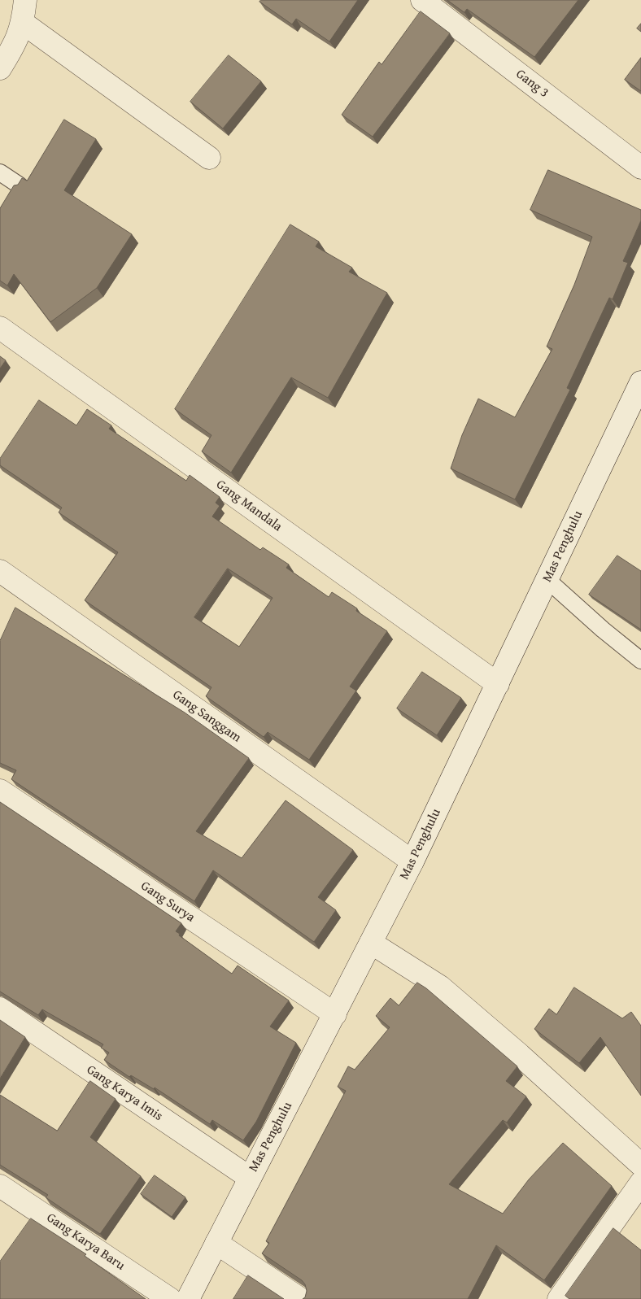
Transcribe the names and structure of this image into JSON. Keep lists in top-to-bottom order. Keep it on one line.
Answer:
{"streets":{"street":["Gang 3","Gang Mandala","Mas Penghulu","Gang Sanggam","Gang Surya","Gang Karya Imis","Gang Karya Baru"]},"crossings":[["Gang Mandala","Mas Penghulu"],["Mas Penghulu","Gang Sanggam"],["Mas Penghulu","Gang Surya"],["Mas Penghulu","Gang Karya Imis"]]}
